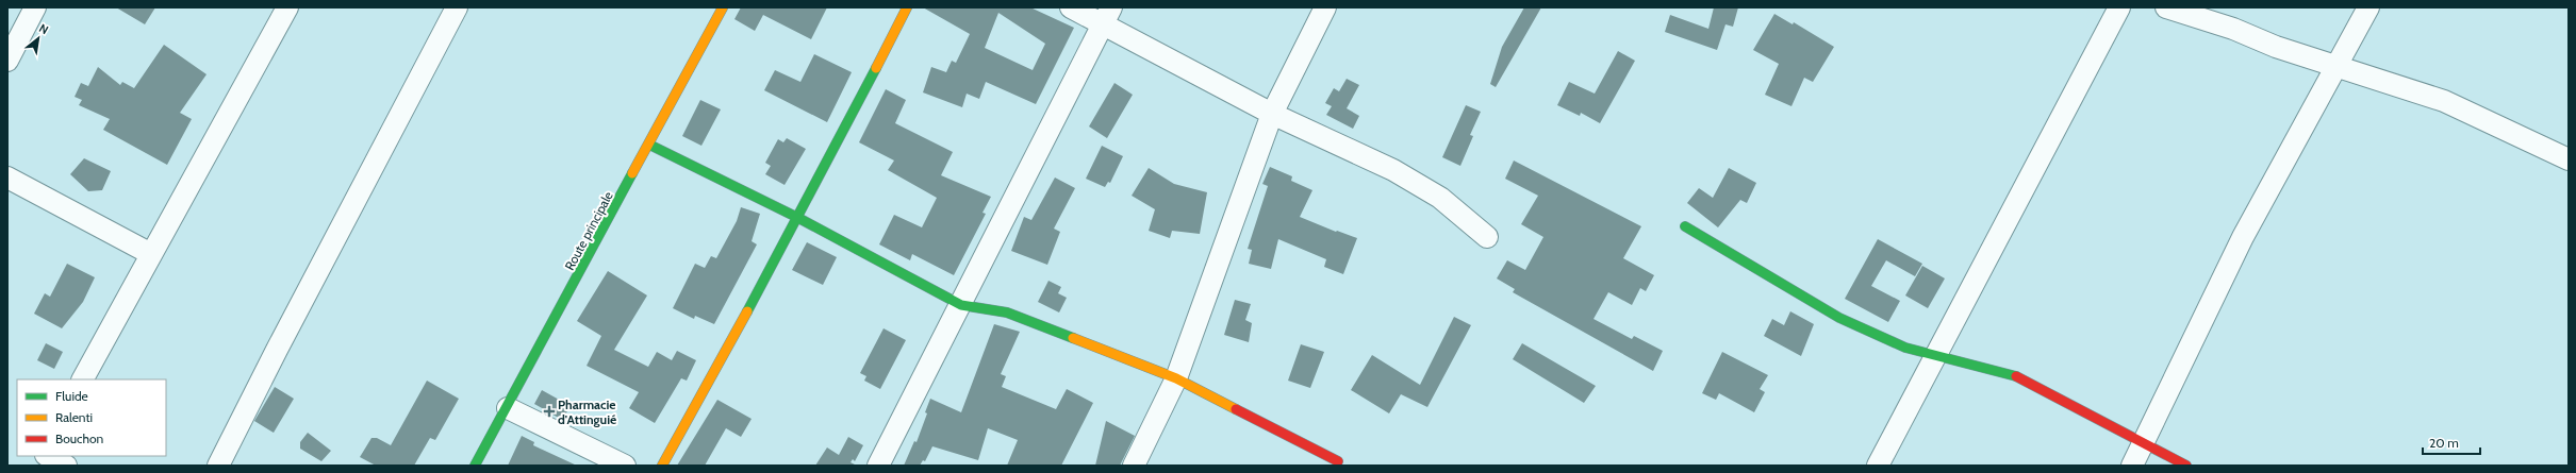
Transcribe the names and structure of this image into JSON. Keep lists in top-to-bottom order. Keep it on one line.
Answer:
{"streets":{"street":["Route principale"]},"places":{"health":["Pharmacie d'Attinguié"]},"legend":["Fluide","Ralenti","Bouchon"],"scale_bar":"20 m","north":"top right"}
